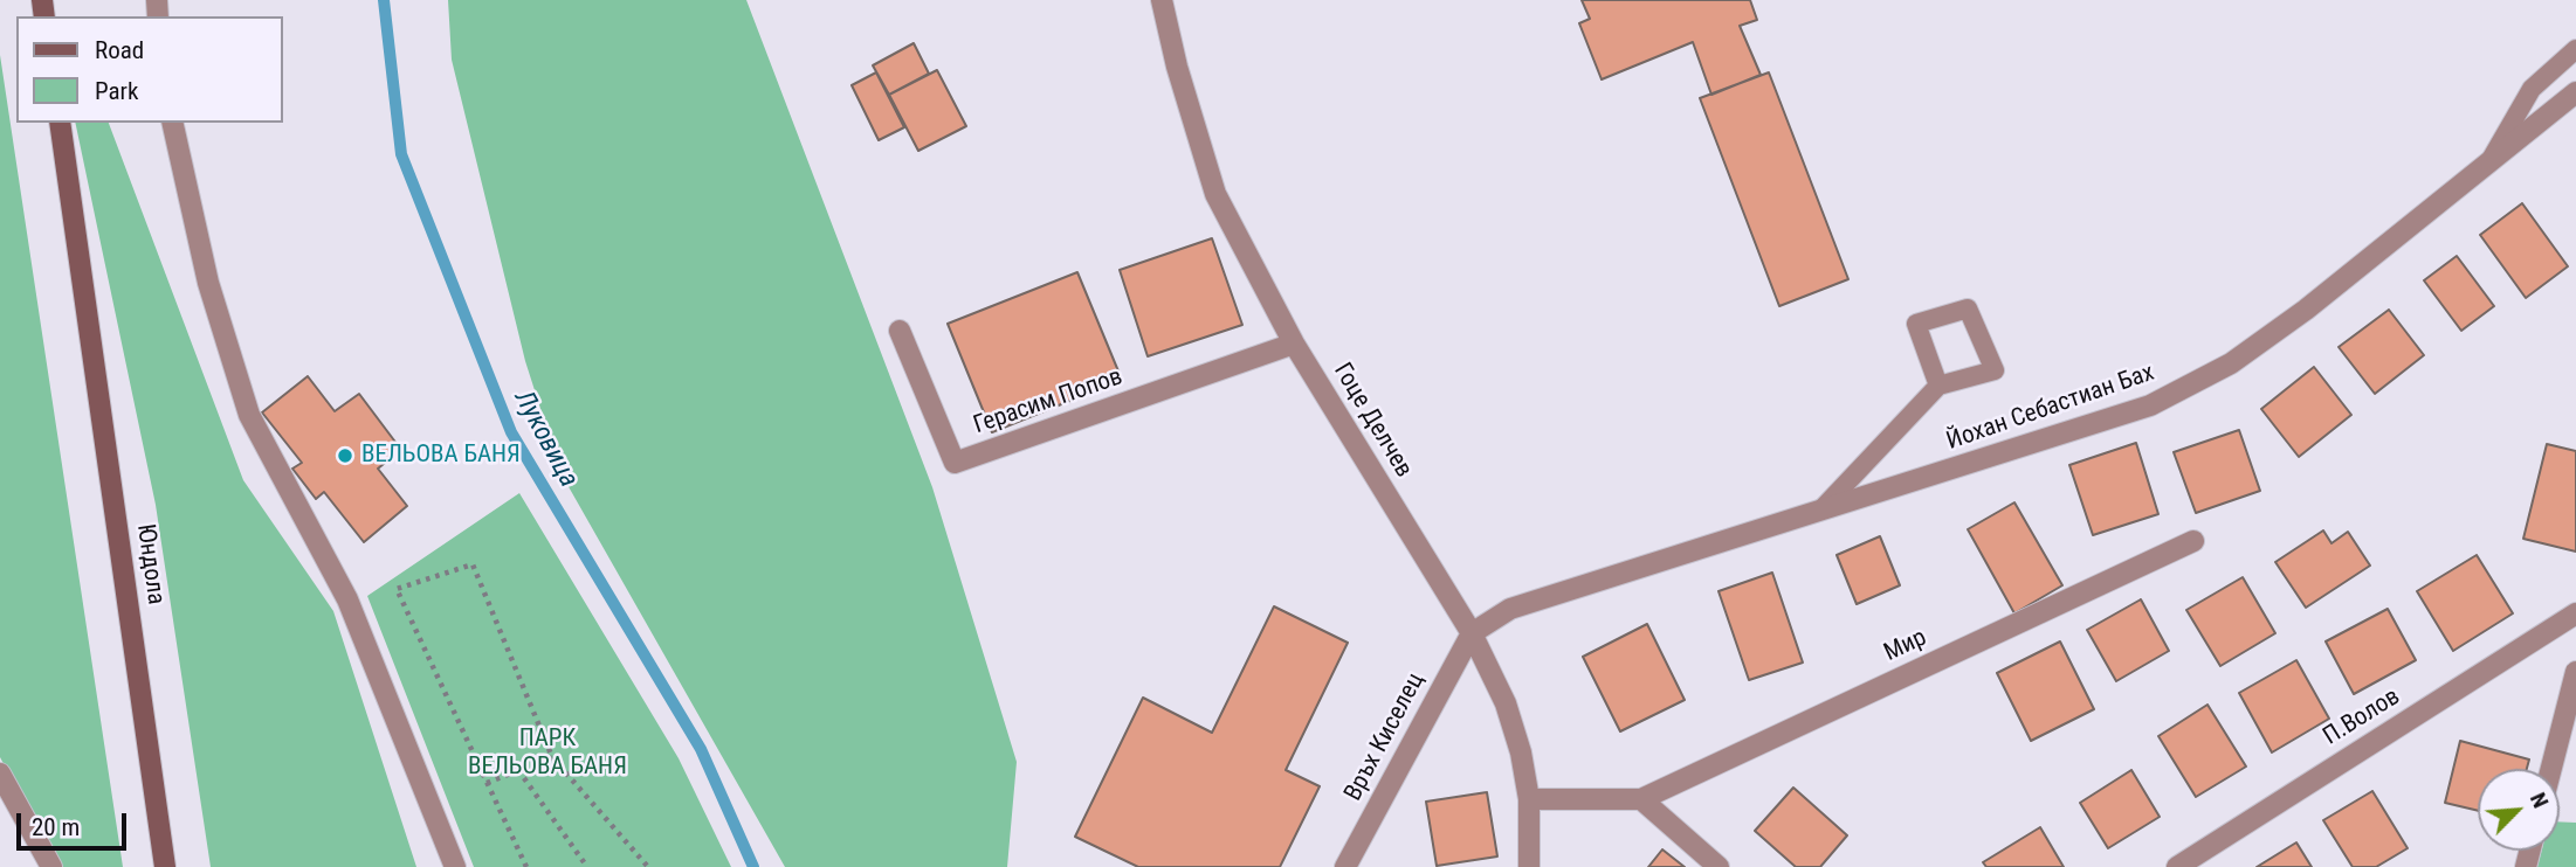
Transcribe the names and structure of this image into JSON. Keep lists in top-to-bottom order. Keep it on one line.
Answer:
{"streets":{"main road":["Юндола"],"street":["Герасим Попов","Йохан Себастиан Бах","Гоце Делчев","Мир","П.Волов","Връх Киселец"]},"crossings":[["Герасим Попов","Гоце Делчев"],["Йохан Себастиан Бах","Гоце Делчев"],["Йохан Себастиан Бах","Връх Киселец"],["Гоце Делчев","Мир"],["Гоце Делчев","Връх Киселец"]],"water":["Луковица"],"parks":["ПАРК ВЕЛЬОВА БАНЯ"],"places":["ВЕЛЬОВА БАНЯ"],"legend":["Road","Park"],"scale_bar":"20 m","north":"top right"}
